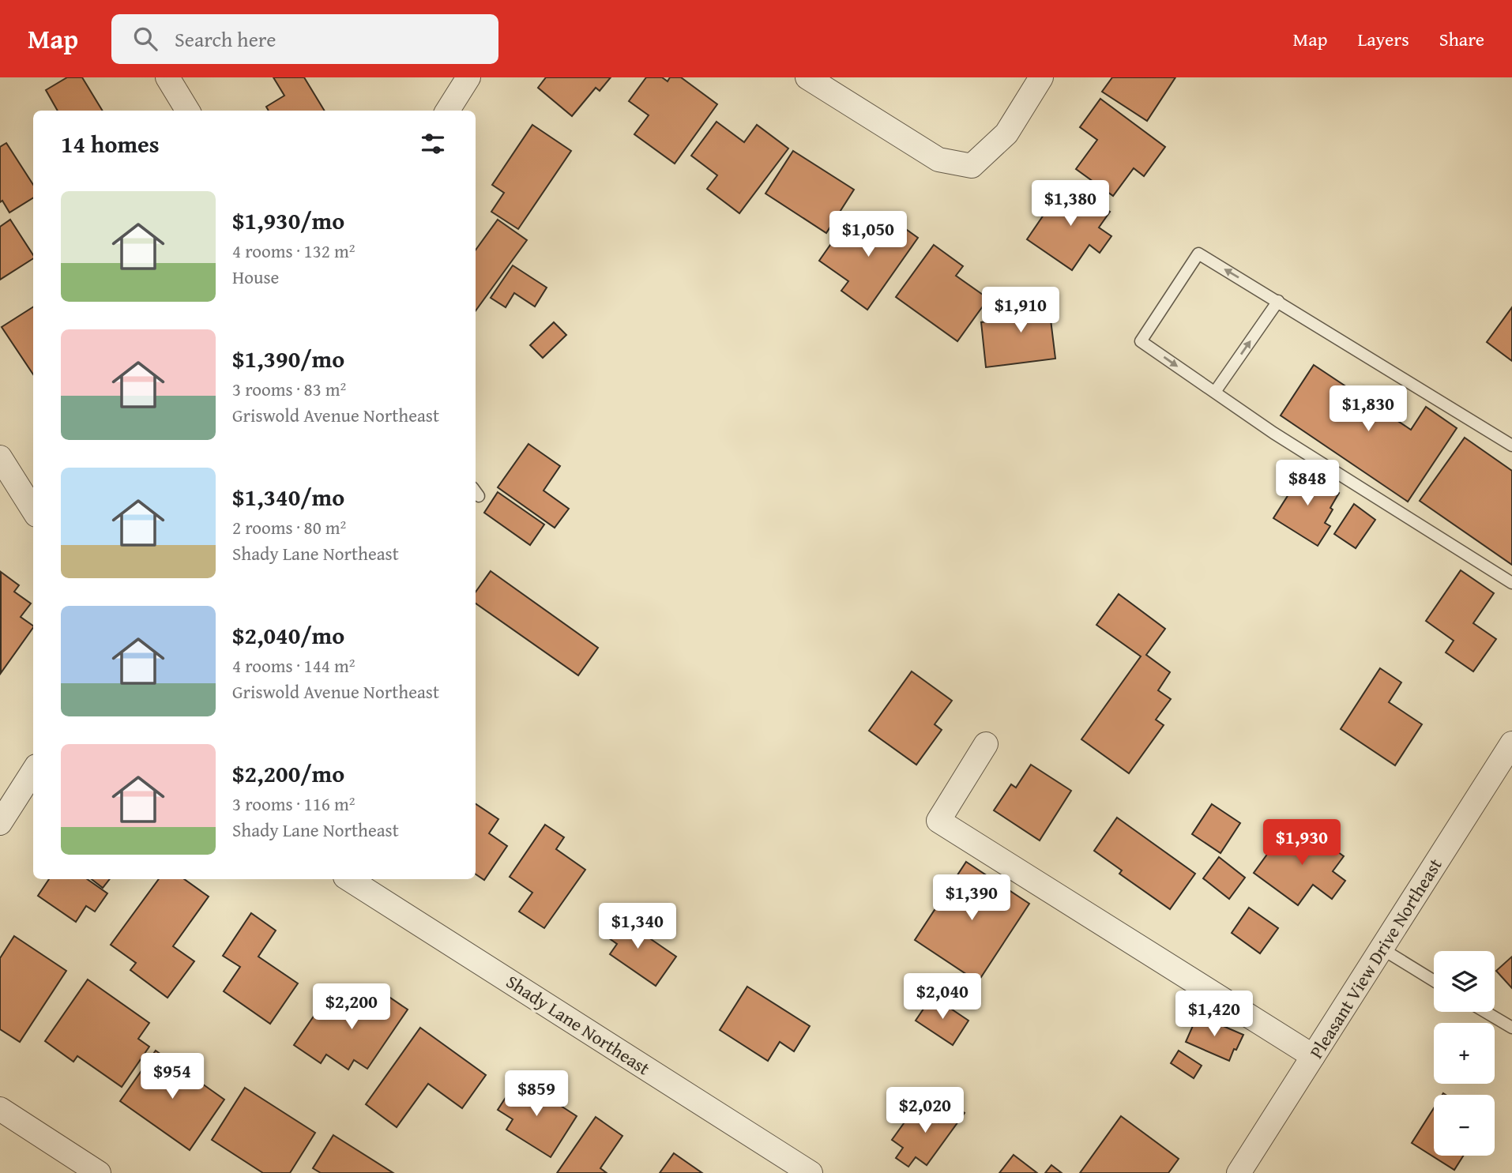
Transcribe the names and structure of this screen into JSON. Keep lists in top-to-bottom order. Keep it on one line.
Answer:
{"streets":{"street":["Pleasant View Drive Northeast","Shady Lane Northeast"]},"page":{"header":"Map","search":"Search here","nav":["Map","Layers","Share"],"heading":"14 homes","list":[{"name":"$1,930/mo","note":"4 rooms · 132 m² · House"},{"name":"$1,390/mo","note":"3 rooms · 83 m² · Griswold Avenue Northeast"},{"name":"$1,340/mo","note":"2 rooms · 80 m² · Shady Lane Northeast"},{"name":"$2,040/mo","note":"4 rooms · 144 m² · Griswold Avenue Northeast"},{"name":"$2,200/mo","note":"3 rooms · 116 m² · Shady Lane Northeast"}],"price":["$1,380","$1,050","$1,910","$1,830","$848","$1,930","$1,390","$1,340","$2,040","$2,200","$1,420","$954","$859","$2,020"],"map_buttons":["+","−"]}}
